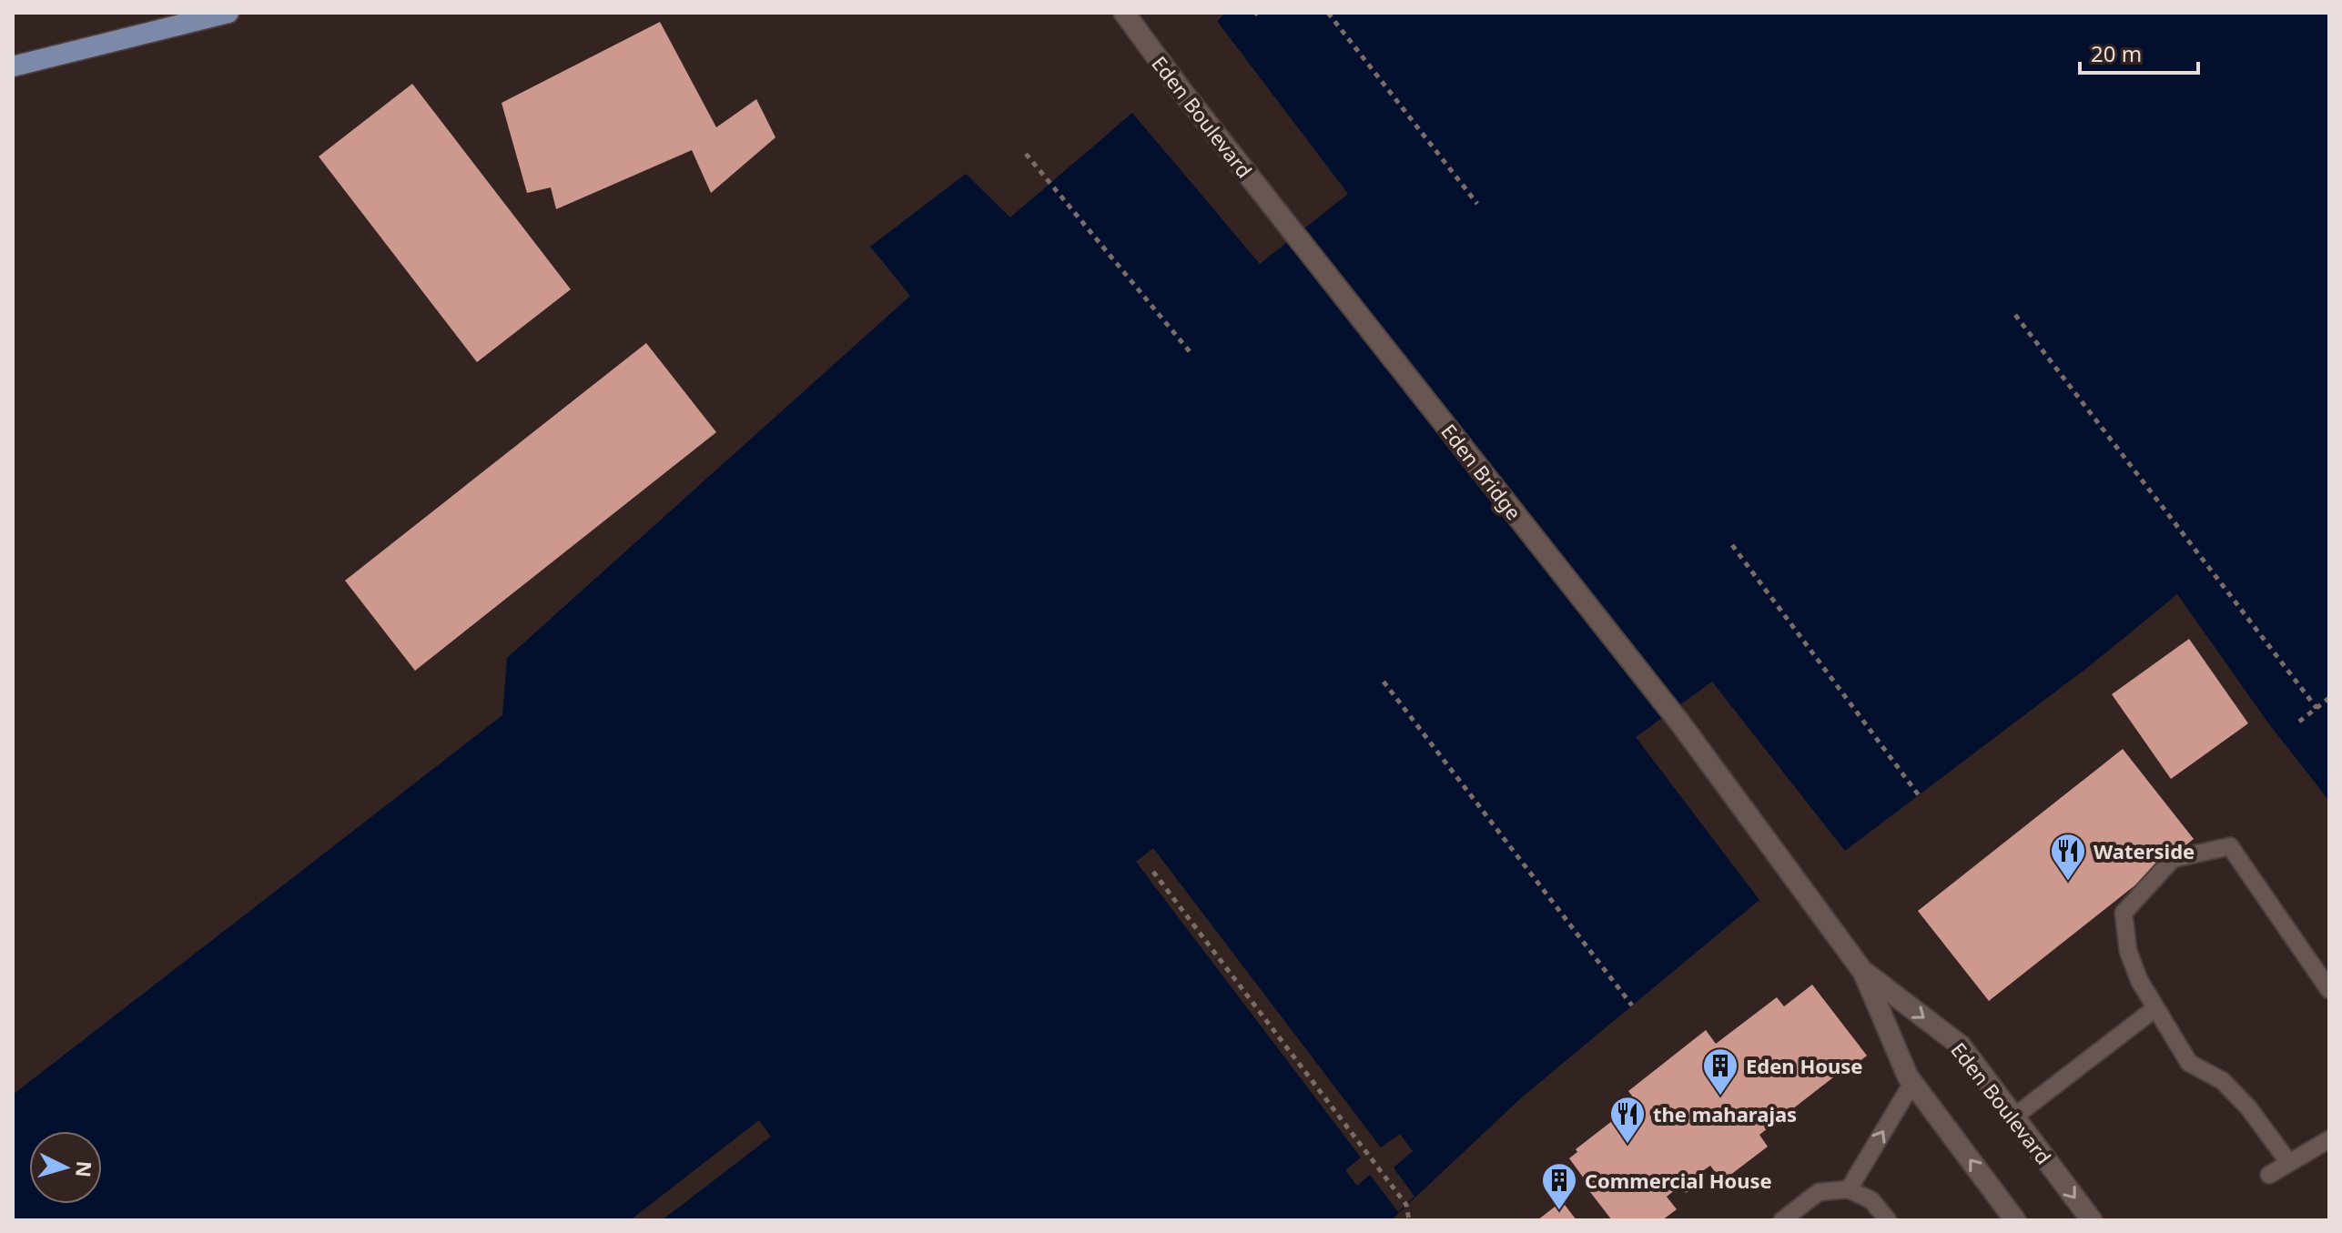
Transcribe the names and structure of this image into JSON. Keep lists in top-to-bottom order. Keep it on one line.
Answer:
{"streets":{"street":["Eden Boulevard","Eden Bridge"]},"crossings":[["Eden Boulevard","Eden Bridge"]],"places":{"restaurant":["Waterside","the maharajas"],"building":["Eden House","Commercial House"]},"scale_bar":"20 m","north":"right"}
